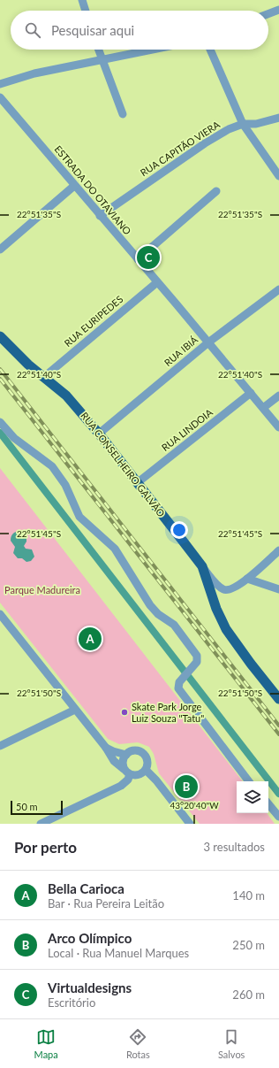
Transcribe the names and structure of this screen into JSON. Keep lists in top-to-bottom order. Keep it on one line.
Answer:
{"streets":{"main road":["RUA CONSELHEIRO GALVÃO"],"street":["RUA CAPITÃO VIERA","ESTRADA DO OTAVIANO","RUA EURIPEDES","RUA IBIÁ","RUA LINDOIA"]},"crossings":[["RUA CAPITÃO VIERA","ESTRADA DO OTAVIANO"],["ESTRADA DO OTAVIANO","RUA EURIPEDES"],["ESTRADA DO OTAVIANO","RUA IBIÁ"],["ESTRADA DO OTAVIANO","RUA LINDOIA"],["RUA EURIPEDES","RUA CONSELHEIRO GALVÃO"],["RUA IBIÁ","RUA CONSELHEIRO GALVÃO"],["RUA LINDOIA","RUA CONSELHEIRO GALVÃO"]],"parks":["Parque Madureira"],"places":["Skate Park Jorge Luiz Souza \"Tatu\""],"scale_bar":"50 m","page":{"search":"Pesquisar aqui","pins":["C","A","B"],"scale":"50 m","heading":["Por perto","3 resultados"],"list":[{"mark":"A","name":"Bella Carioca","note":"Bar · Rua Pereira Leitão","value":"140 m"},{"mark":"B","name":"Arco Olímpico","note":"Local · Rua Manuel Marques","value":"250 m"},{"mark":"C","name":"Virtualdesigns","note":"Escritório","value":"260 m"}],"nav":["Mapa","Rotas","Salvos"]},"coordinates":["22°51'35\"S","22°51'40\"S","22°51'45\"S","22°51'50\"S","43°20'40\"W"]}
